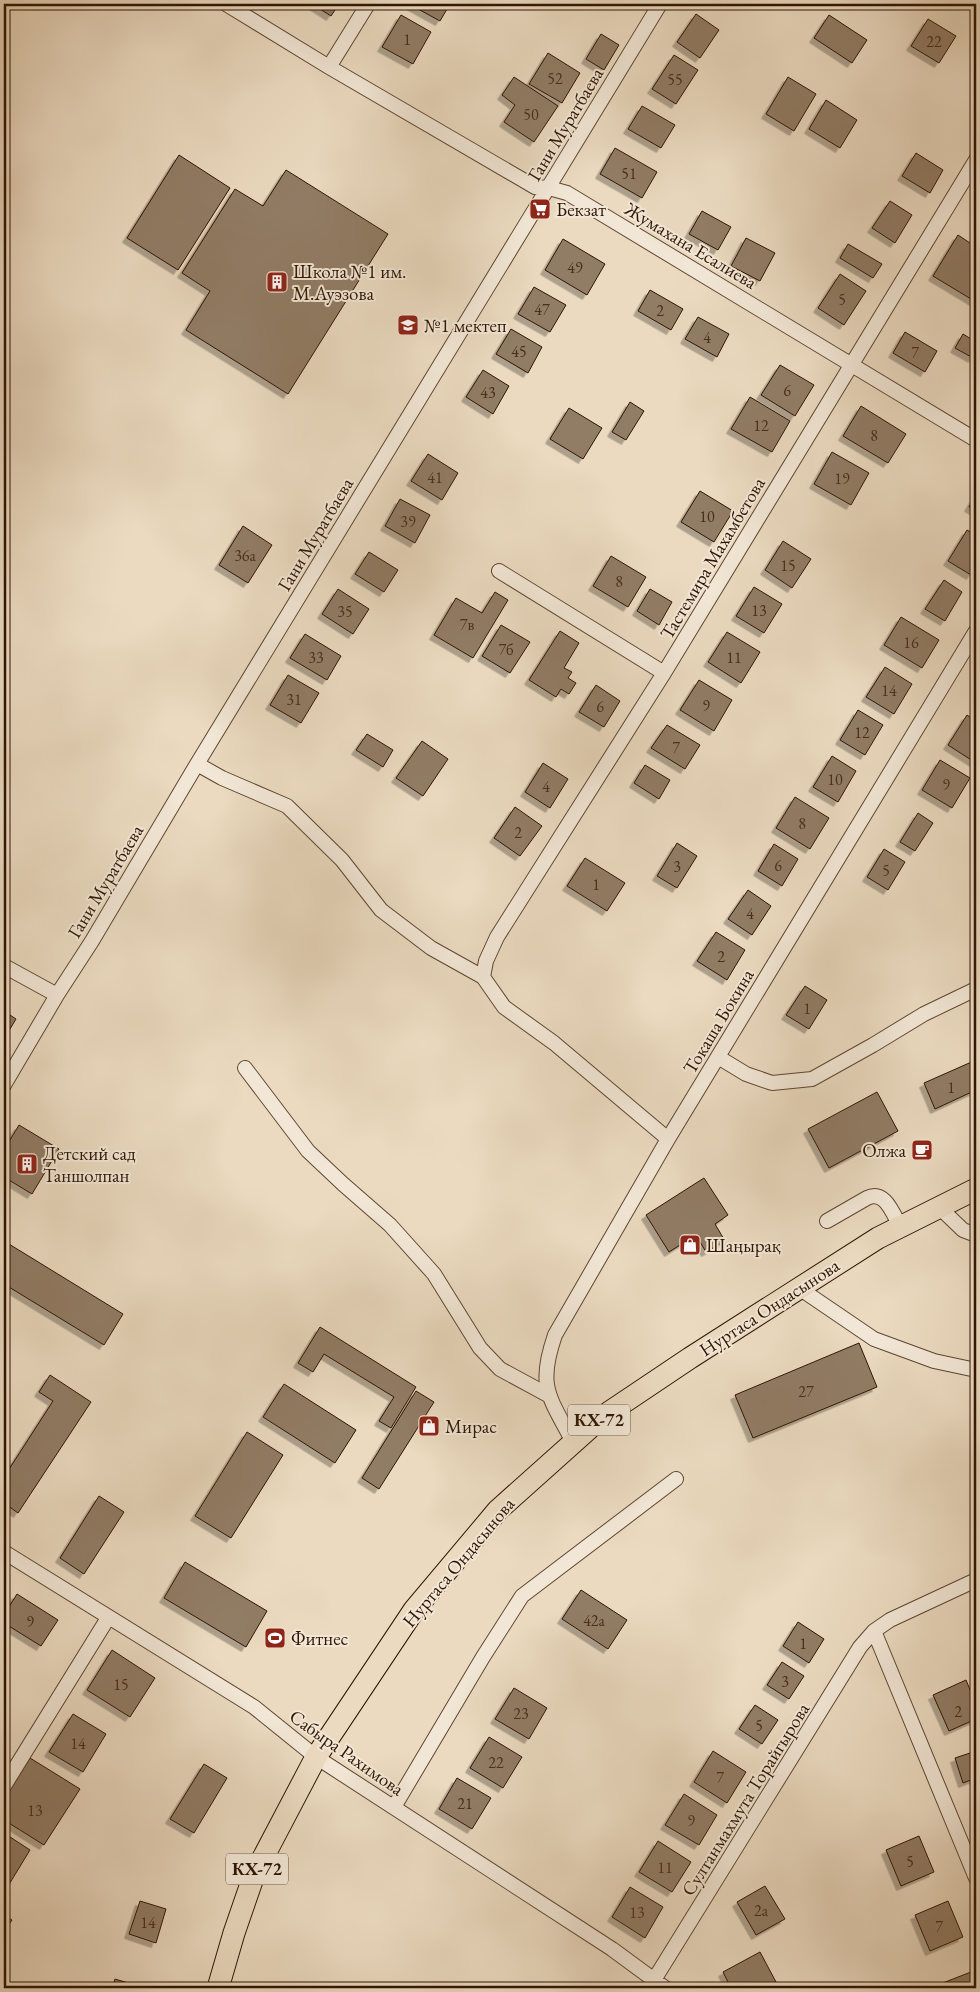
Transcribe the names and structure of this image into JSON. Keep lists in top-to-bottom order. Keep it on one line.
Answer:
{"streets":{"main road":["Нуртаса Ондасынова","КХ-72"],"street":["Гани Муратбаева","Жумахана Есалиева","Тастемира Махамбетова","Токаша Бокина","Сабыра Рахимова","Султанмахмута Торайгырова"]},"crossings":[["Гани Муратбаева","Жумахана Есалиева"],["Жумахана Есалиева","Тастемира Махамбетова"],["Токаша Бокина","Нуртаса Ондасынова"],["Нуртаса Ондасынова","Сабыра Рахимова"],["Сабыра Рахимова","Султанмахмута Торайгырова"]],"places":{"supermarket":["Бекзат"],"building":["Школа №1 им. М.Ауэзова","Детский сад Таншолпан"],"school or university":["№1 мектеп"],"cafe":["Олжа"],"shop":["Шаңырақ","Мирас"],"sports":["Фитнес"]},"house_numbers":["1","22","52","55","50","51","49","5","47","2","4","45","7","6","43","12","8","41","19","10","39","36а","15","8","13","35","7в","16","7б","33","11","14","31","9","6","12","7","10","9","4","8","2","6","3","5","1","4","2","1","1","27","42а","9","1","3","15","2","23","5","14","22","7","21","13","9","5","11","2а","13","14","7"]}
